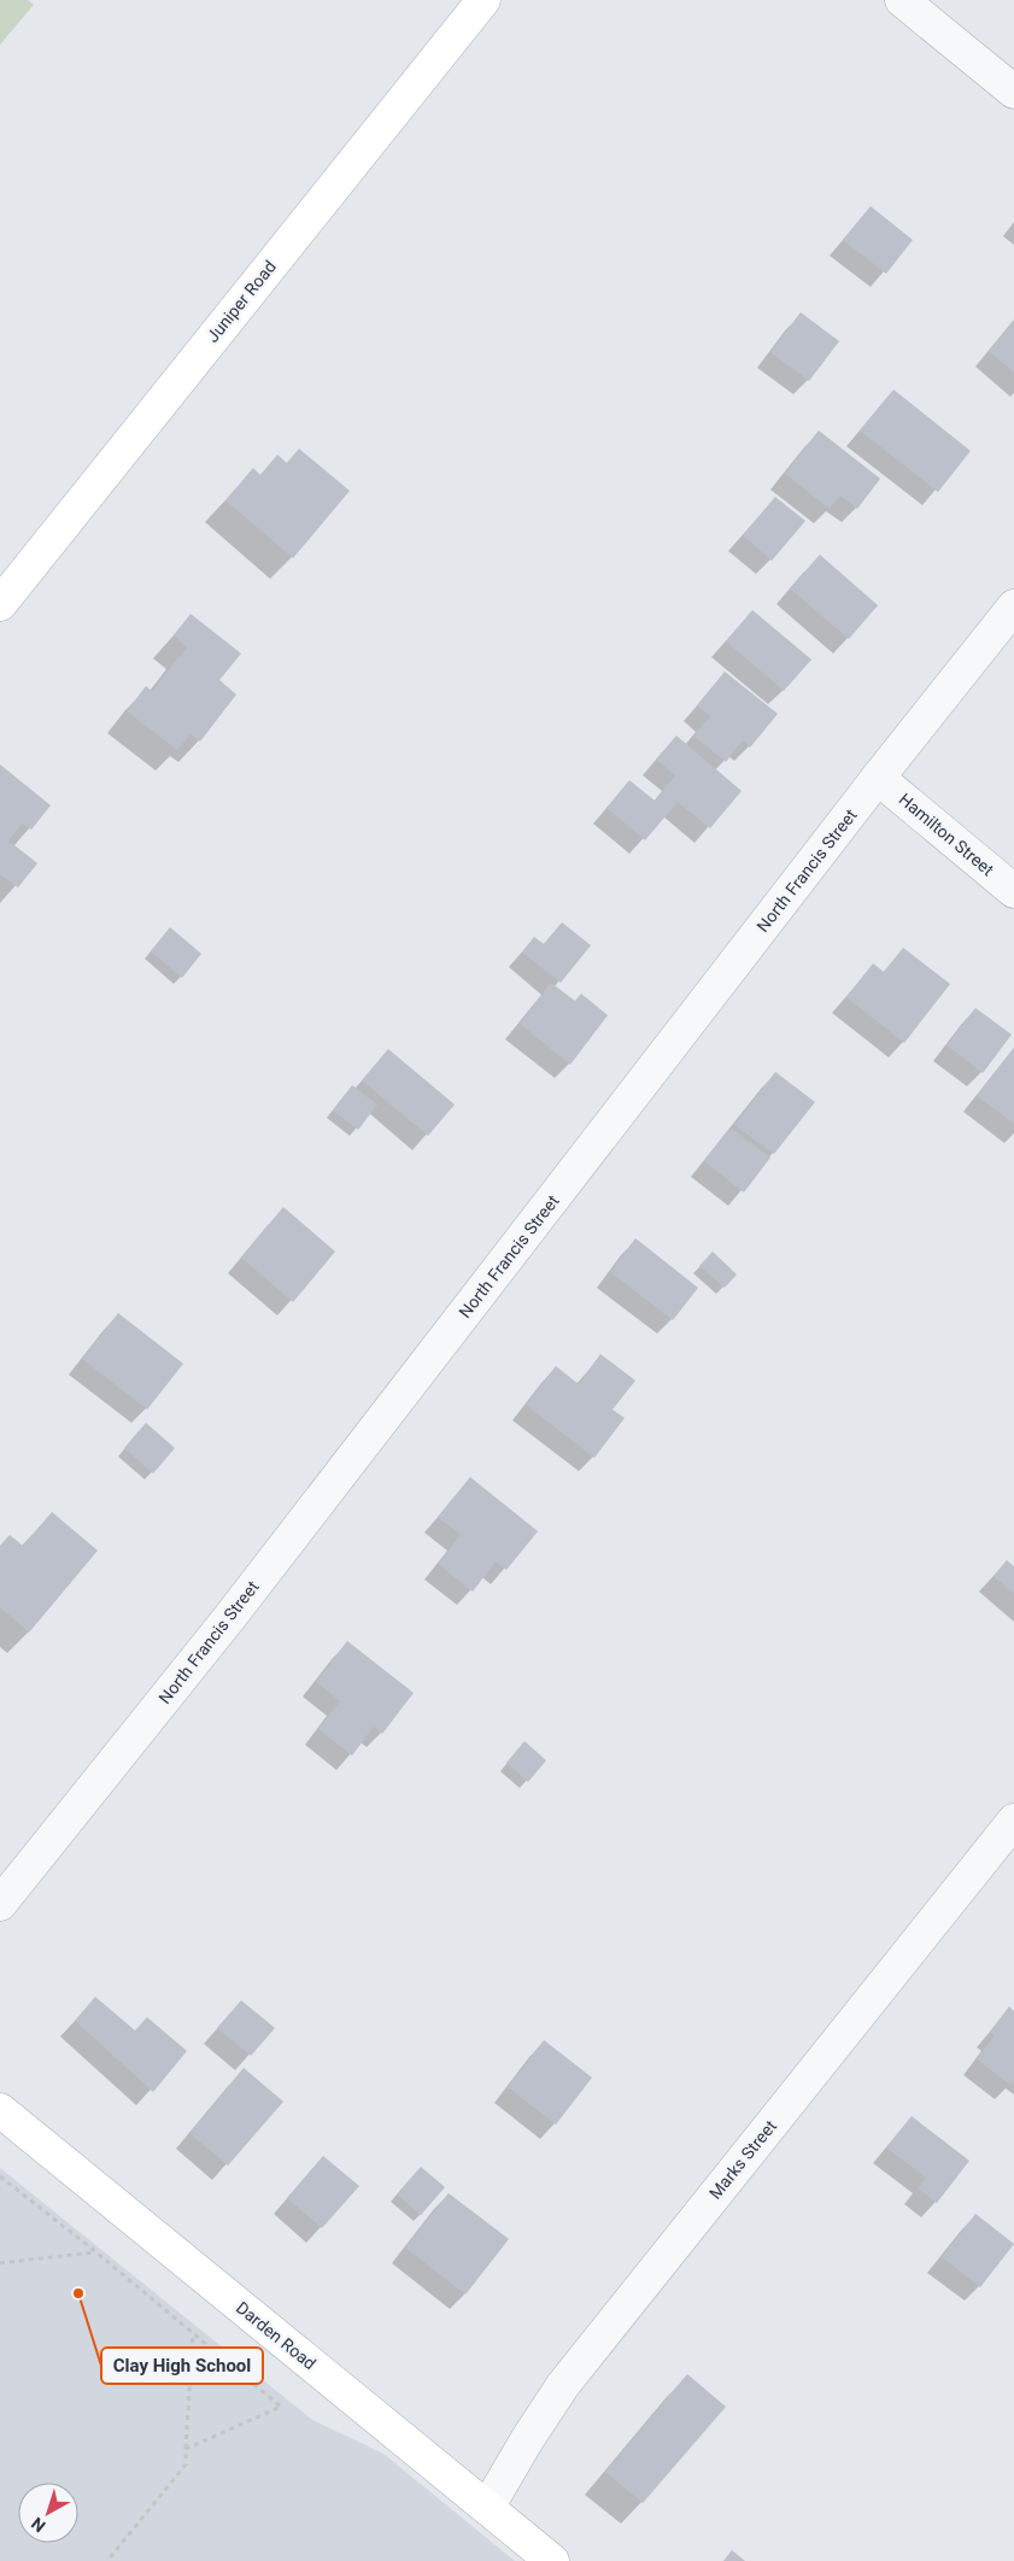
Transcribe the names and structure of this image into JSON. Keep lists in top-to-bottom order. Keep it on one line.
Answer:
{"streets":{"street":["Juniper Road","Hamilton Street","North Francis Street","Marks Street","Darden Road"]},"crossings":[["Hamilton Street","North Francis Street"],["Marks Street","Darden Road"]],"places":["Clay High School"],"north":"bottom left"}
